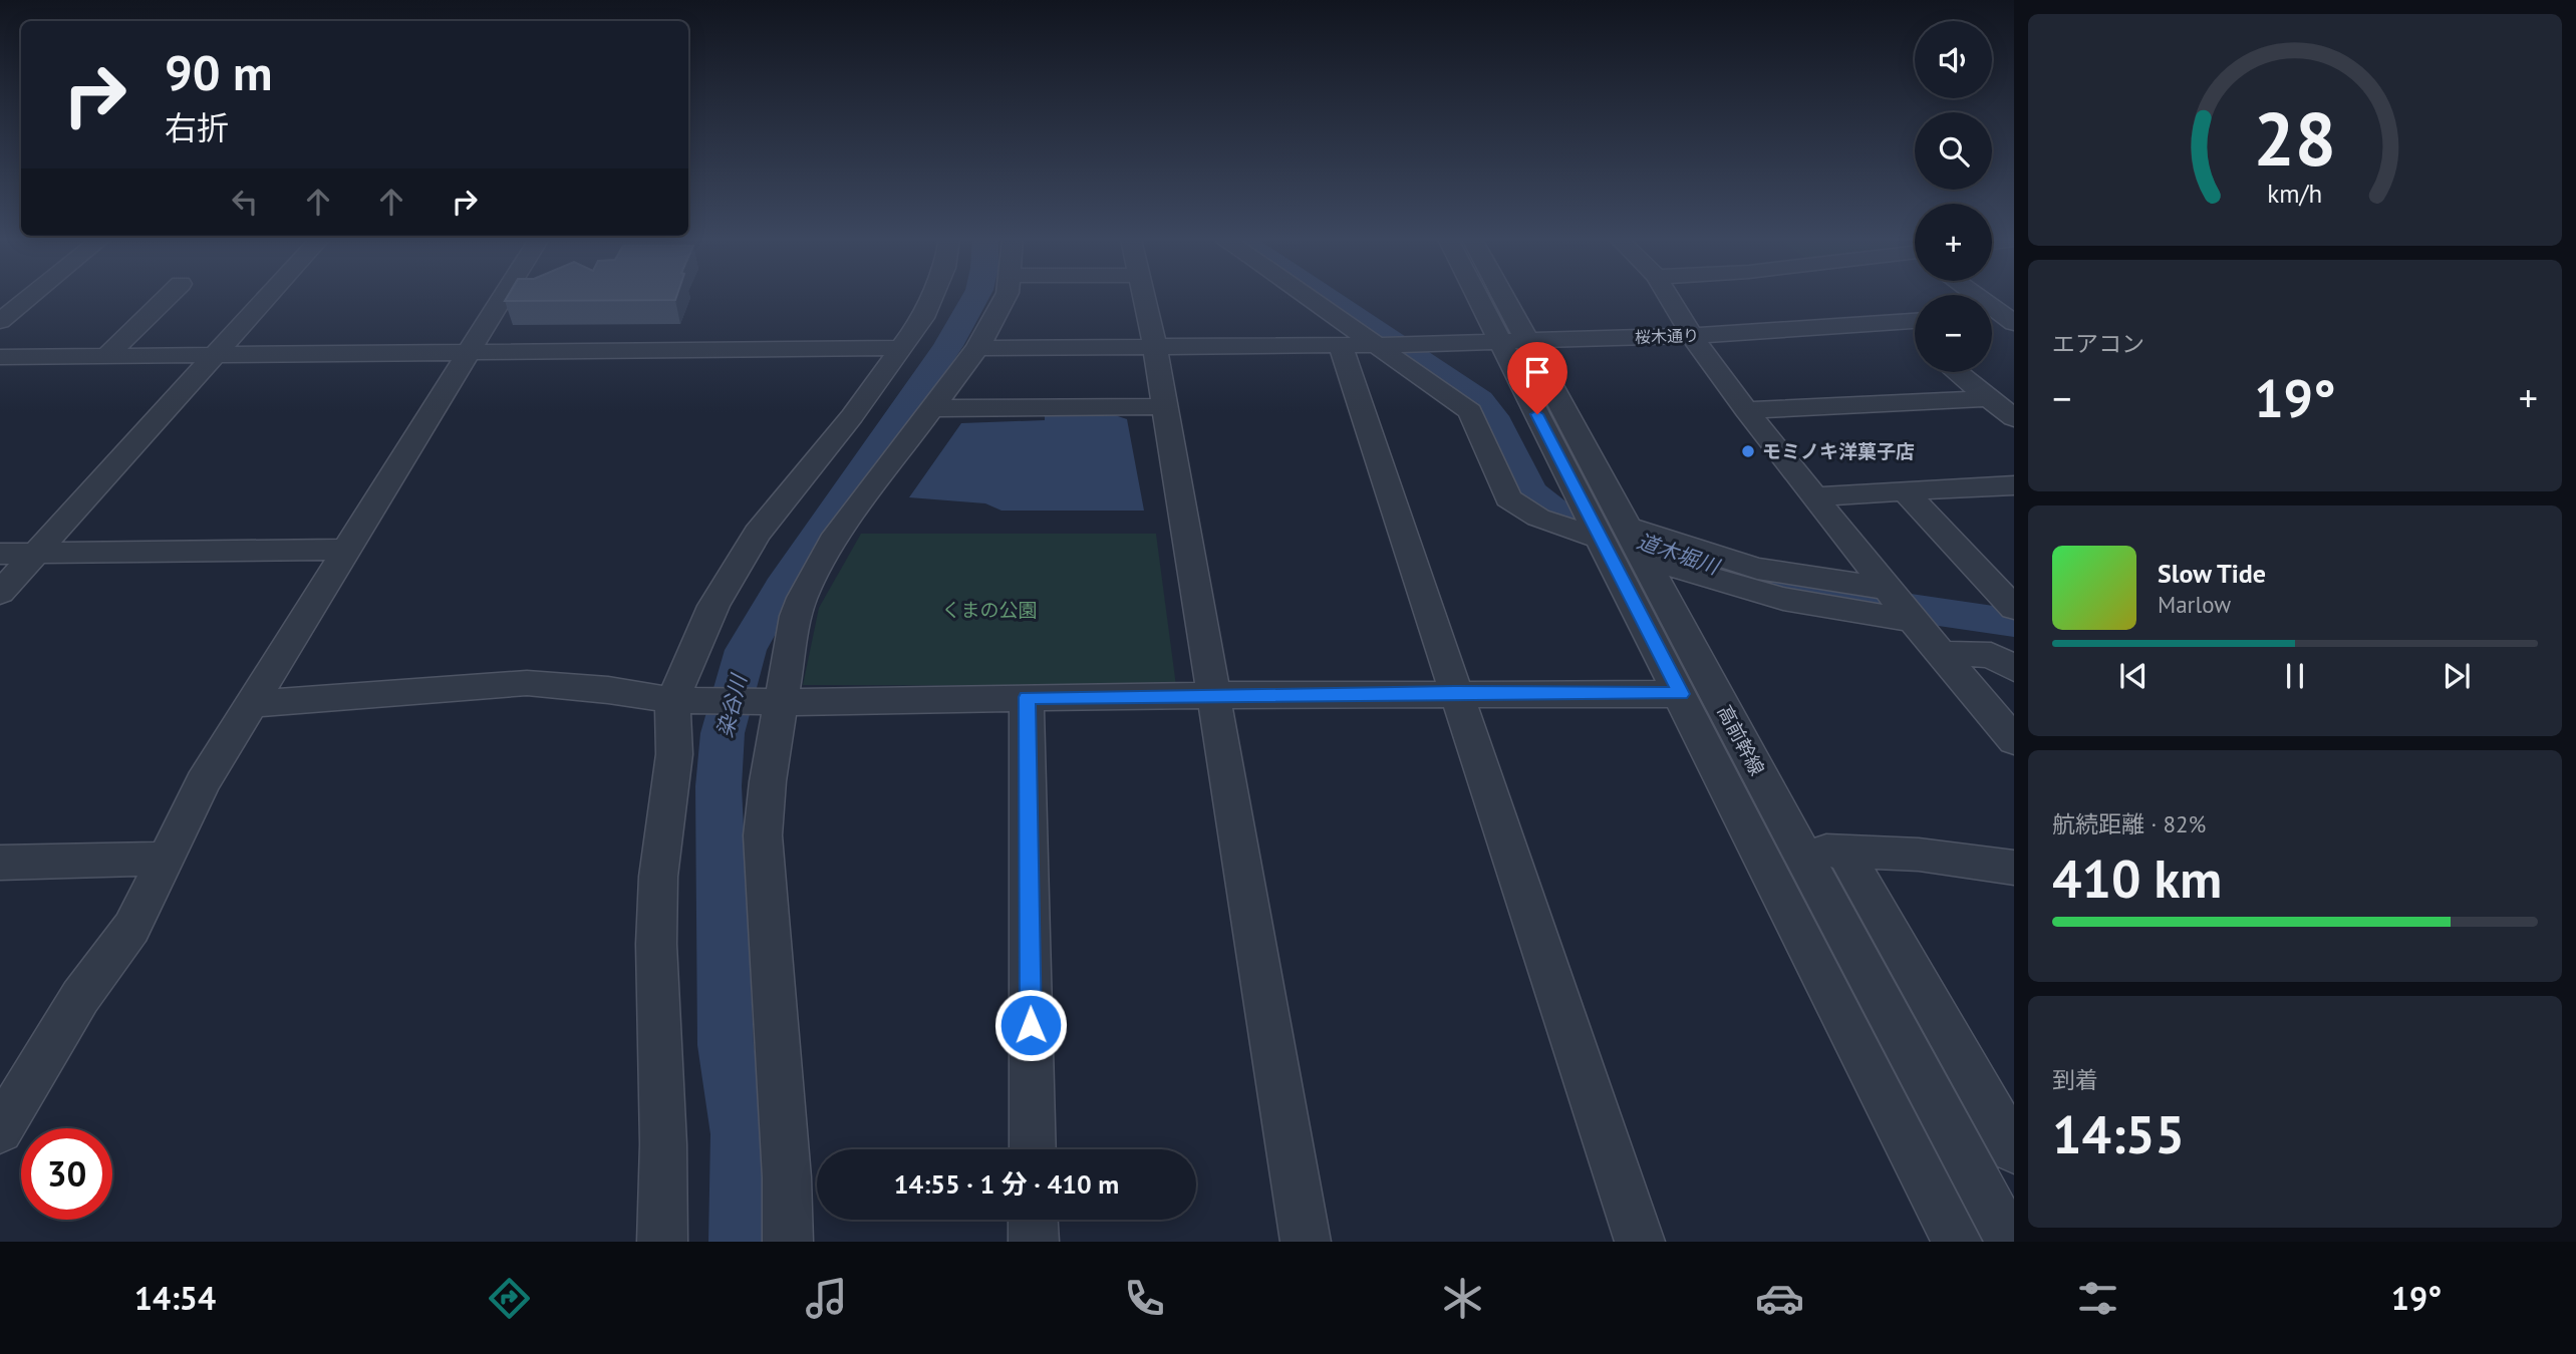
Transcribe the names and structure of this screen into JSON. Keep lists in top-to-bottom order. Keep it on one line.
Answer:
{"streets":{"street":["桜木通り","高前幹線"]},"crossings":[["桜木通り","高前幹線"]],"water":["道木堀川","染谷川"],"parks":["くまの公園"],"places":["モミノキ洋菓子店"],"page":{"map_buttons":["+","−"],"turn":["90 m","右折"],"tile":["エアコン",["航続距離 · 82%","410 km"],["到着","14:55"]],"heat":["−","19°","+"],"song":["Slow Tide","Marlow"],"limit":"30","trip":"14:55 · 1 分 · 410 m","tabs":["14:54","19°"],"gauge":["28","km/h"]}}
